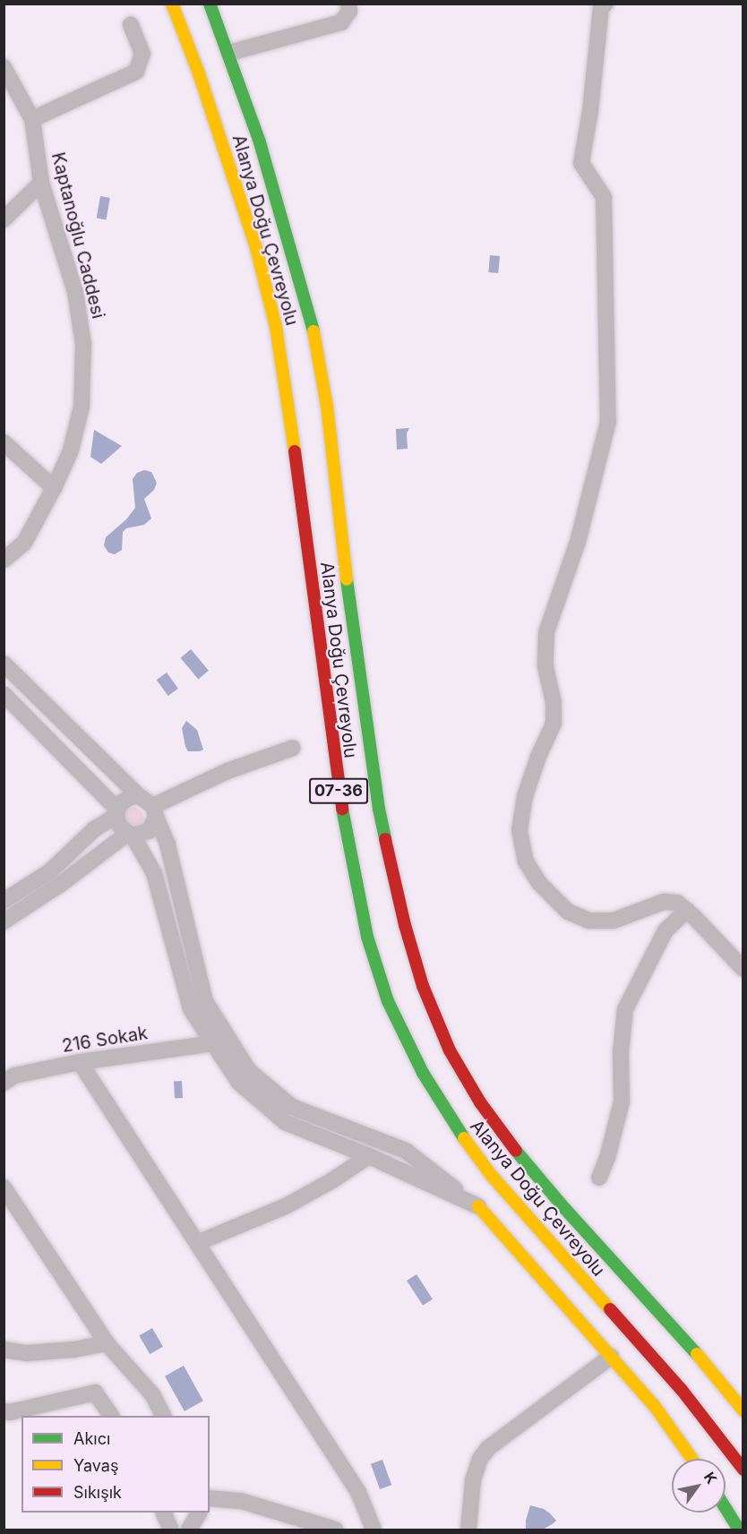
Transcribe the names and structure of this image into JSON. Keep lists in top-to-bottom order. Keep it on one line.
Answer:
{"streets":{"main road":["Alanya Doğu Çevreyolu","07-36"],"street":["Kaptanoğlu Caddesi","216 Sokak"]},"legend":["Akıcı","Yavaş","Sıkışık"],"north":"top right"}
